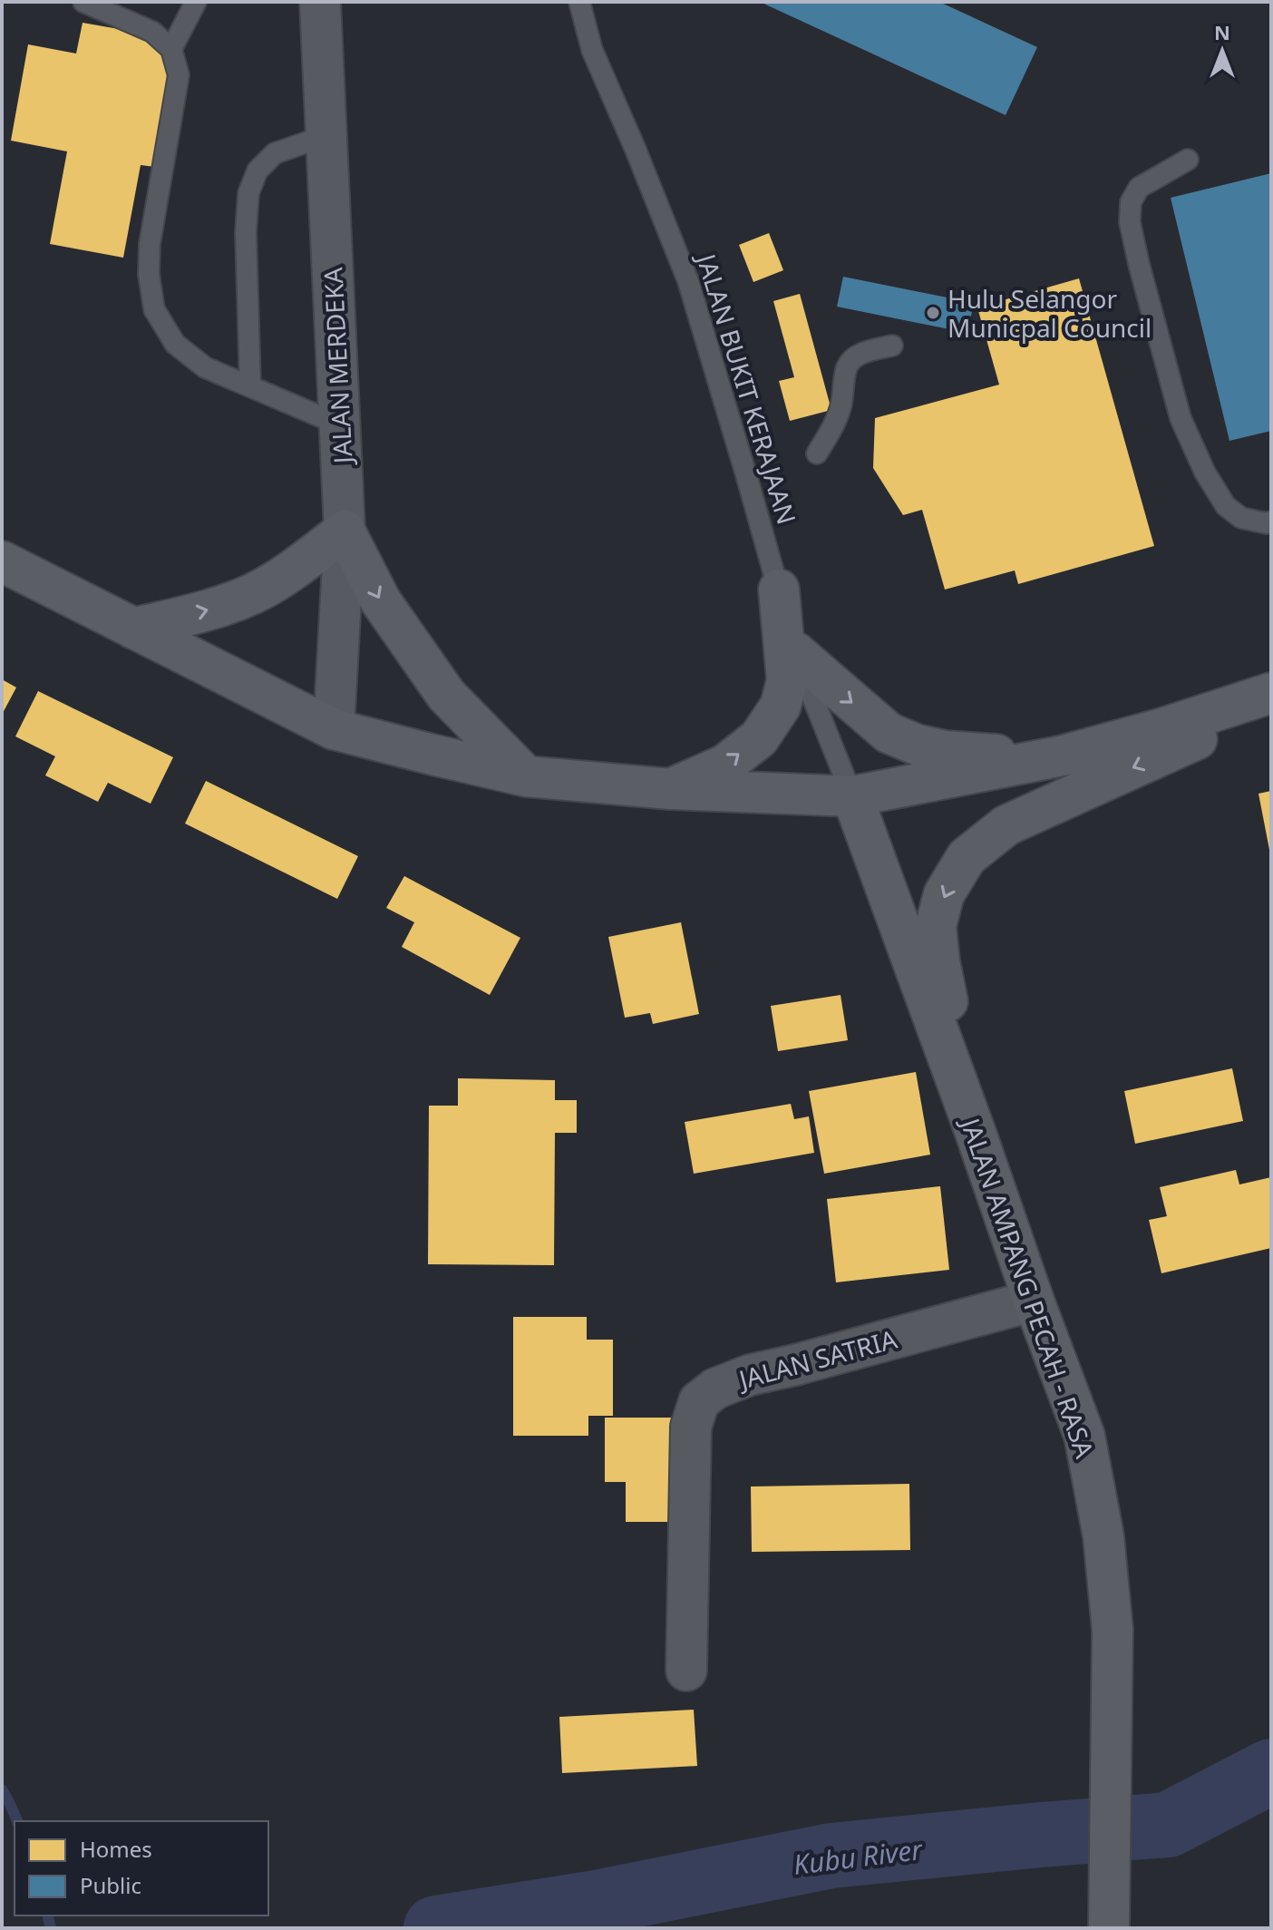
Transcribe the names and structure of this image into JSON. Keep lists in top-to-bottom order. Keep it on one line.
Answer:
{"streets":{"main road":["JALAN AMPANG PECAH - RASA"],"street":["JALAN MERDEKA","JALAN SATRIA"],"lane":["JALAN BUKIT KERAJAAN"]},"crossings":[["JALAN BUKIT KERAJAAN","JALAN AMPANG PECAH - RASA"],["JALAN AMPANG PECAH - RASA","JALAN SATRIA"]],"water":["Kubu River"],"places":["Hulu Selangor Municpal Council"],"legend":["Homes","Public"],"north":"top"}
